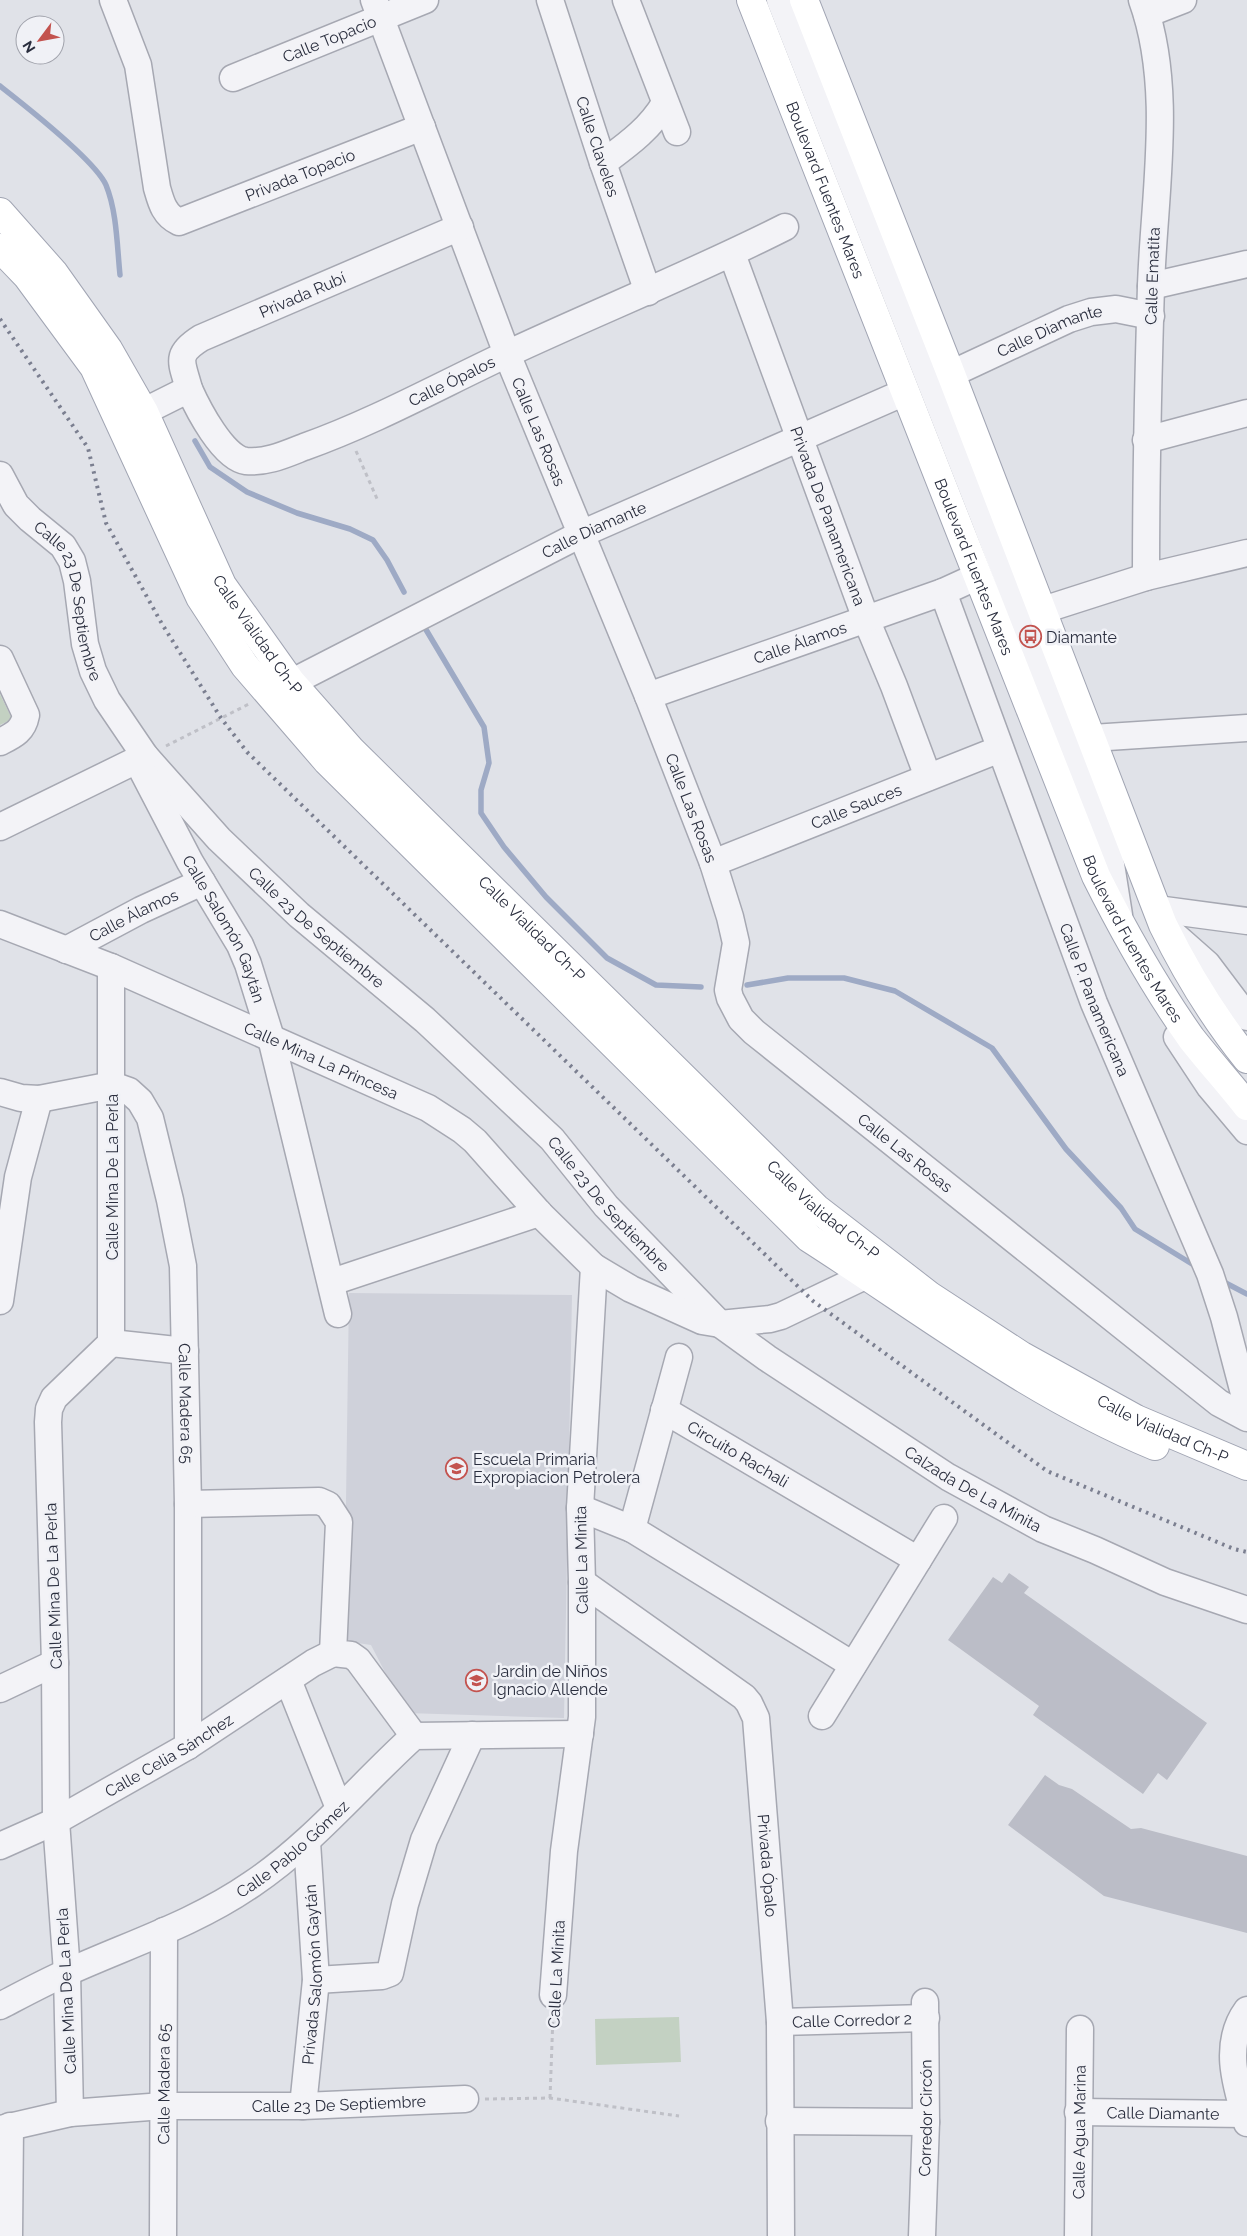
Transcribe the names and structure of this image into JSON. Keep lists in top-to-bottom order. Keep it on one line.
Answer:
{"streets":{"main road":["Boulevard Fuentes Mares","Calle Vialidad Ch-P"],"street":["Calle Topacio","Calle Claveles","Privada Topacio","Calle Ematita","Privada Rubí","Calle Diamante","Calle Ópalos","Calle Las Rosas","Privada De Panamericana","Calle 23 De Septiembre","Calle Álamos","Calle Sauces","Calle Salomón Gaytán","Calle P. Panamericana","Calle Mina La Princesa","Calle Mina De La Perla","Calle Madera 65","Circuito Rachali","Calzada De La Minita","Calle La Minita","Calle Celia Sánchez","Calle Pablo Gómez","Privada Ópalo","Privada Salomón Gaytán","Calle Corredor 2","Corredor Circón","Calle Agua Marina"]},"crossings":[["Calle Topacio","Calle Las Rosas"],["Calle Claveles","Calle Ópalos"],["Privada Topacio","Calle Las Rosas"],["Boulevard Fuentes Mares","Calle Diamante"],["Boulevard Fuentes Mares","Calle Álamos"],["Calle Ematita","Calle Diamante"],["Privada Rubí","Calle Ópalos"],["Privada Rubí","Calle Las Rosas"],["Calle Diamante","Calle Las Rosas"],["Calle Diamante","Privada De Panamericana"],["Calle Diamante","Calle Vialidad Ch-P"],["Calle Diamante","Calle Agua Marina"],["Calle Ópalos","Calle Las Rosas"],["Calle Ópalos","Privada De Panamericana"],["Calle Las Rosas","Calle Álamos"],["Calle Las Rosas","Calle Sauces"],["Privada De Panamericana","Calle Álamos"],["Privada De Panamericana","Calle Sauces"],["Calle 23 De Septiembre","Calle Salomón Gaytán"],["Calle 23 De Septiembre","Calle Mina De La Perla"],["Calle 23 De Septiembre","Calle Madera 65"],["Calle 23 De Septiembre","Calzada De La Minita"],["Calle 23 De Septiembre","Privada Salomón Gaytán"],["Calle Vialidad Ch-P","Calzada De La Minita"],["Calle Álamos","Calle Salomón Gaytán"],["Calle Álamos","Calle P. Panamericana"],["Calle Álamos","Calle Mina La Princesa"],["Calle Sauces","Calle P. Panamericana"],["Calle Salomón Gaytán","Calle Mina La Princesa"],["Calle Mina La Princesa","Calle Mina De La Perla"],["Calle Mina La Princesa","Calzada De La Minita"],["Calle Mina La Princesa","Calle La Minita"],["Calle Mina De La Perla","Calle Madera 65"],["Calle Mina De La Perla","Calle Celia Sánchez"],["Calle Mina De La Perla","Calle Pablo Gómez"],["Calle Madera 65","Calle Celia Sánchez"],["Calle Madera 65","Calle Pablo Gómez"],["Calzada De La Minita","Calle La Minita"],["Calle La Minita","Privada Ópalo"],["Calle Pablo Gómez","Privada Salomón Gaytán"],["Privada Ópalo","Calle Corredor 2"],["Calle Corredor 2","Corredor Circón"]],"places":{"bus stop":["Diamante"],"school or university":["Escuela Primaria Expropiacion Petrolera","Jardin de Niños Ignacio Allende"]},"north":"bottom left"}
